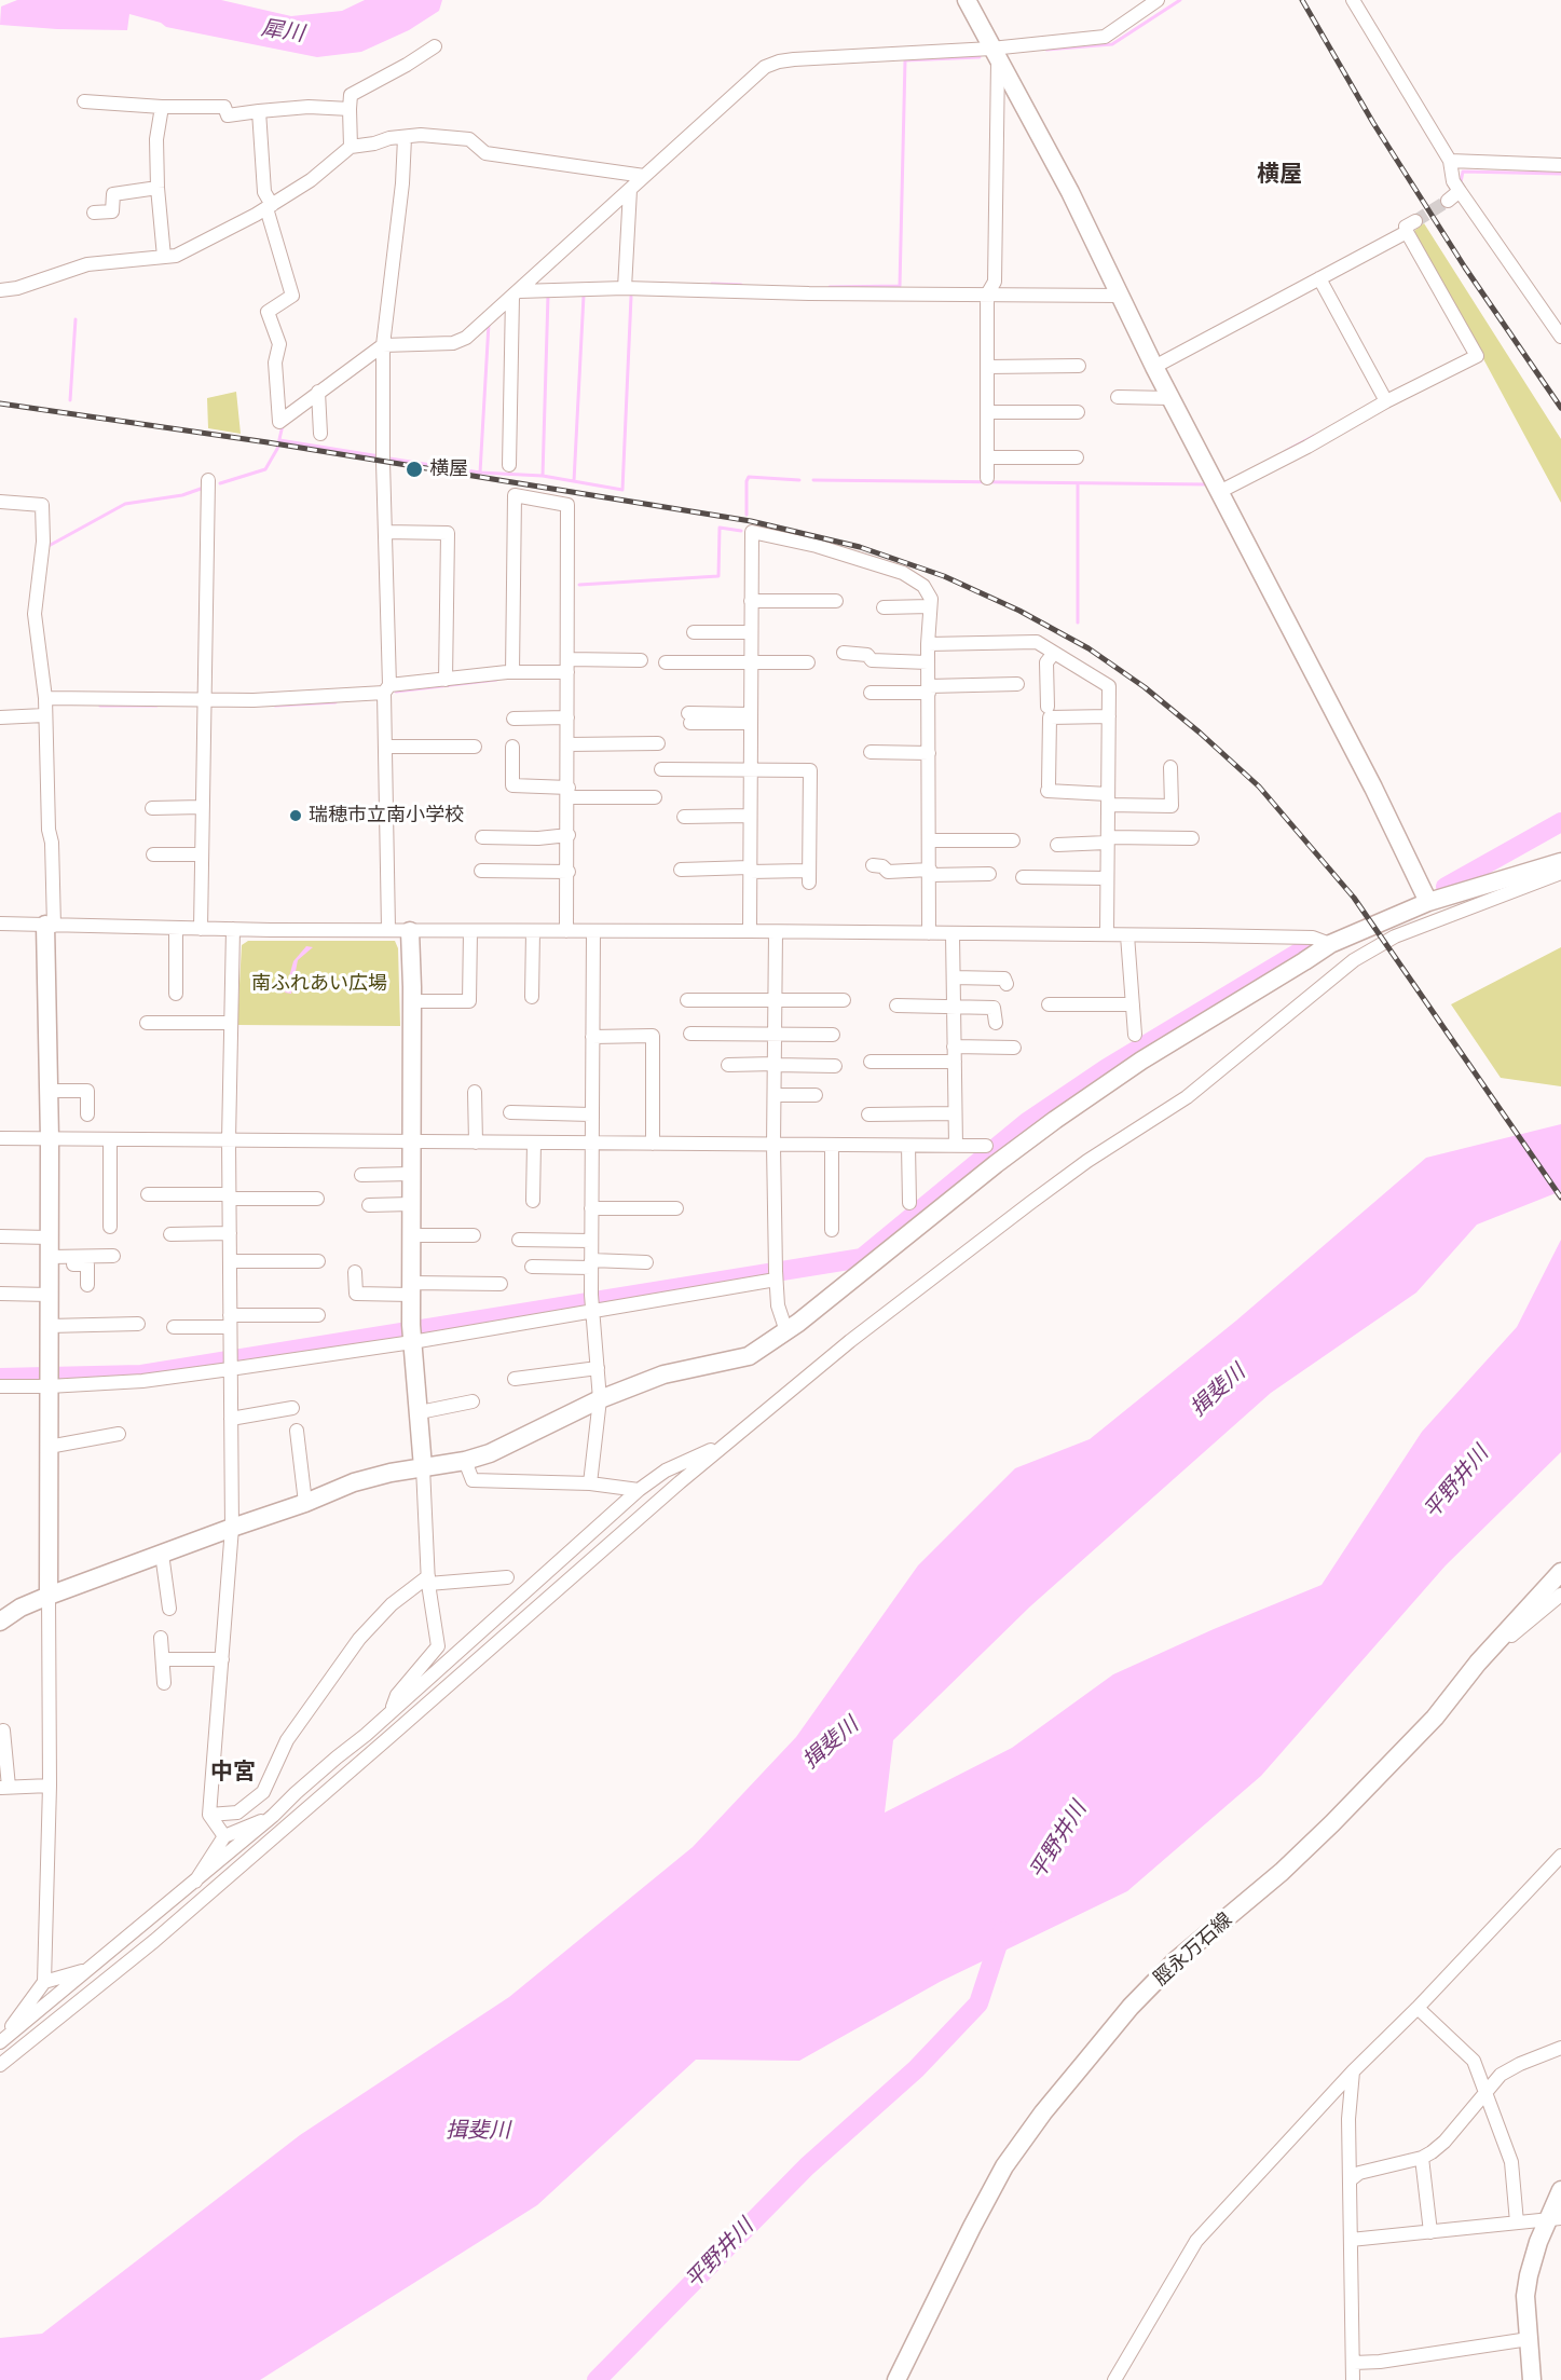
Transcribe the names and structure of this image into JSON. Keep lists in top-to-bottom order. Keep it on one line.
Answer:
{"streets":{"street":["脛永万石線"]},"districts":["横屋","中宮"],"water":["犀川","揖斐川","平野井川"],"parks":["南ふれあい広場"],"places":["横屋","瑞穂市立南小学校"]}
